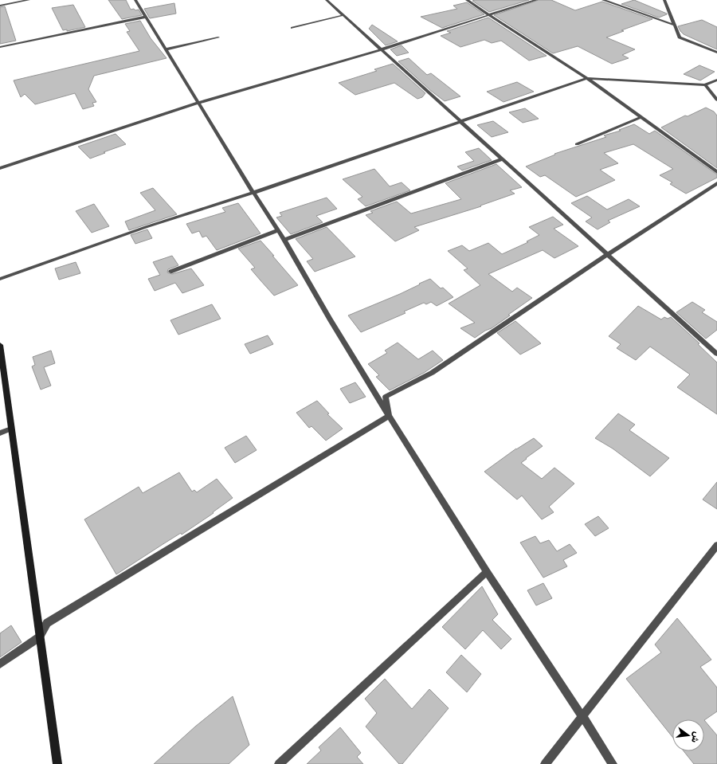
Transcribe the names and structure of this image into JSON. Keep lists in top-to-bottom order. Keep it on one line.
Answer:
{"north":"right"}
